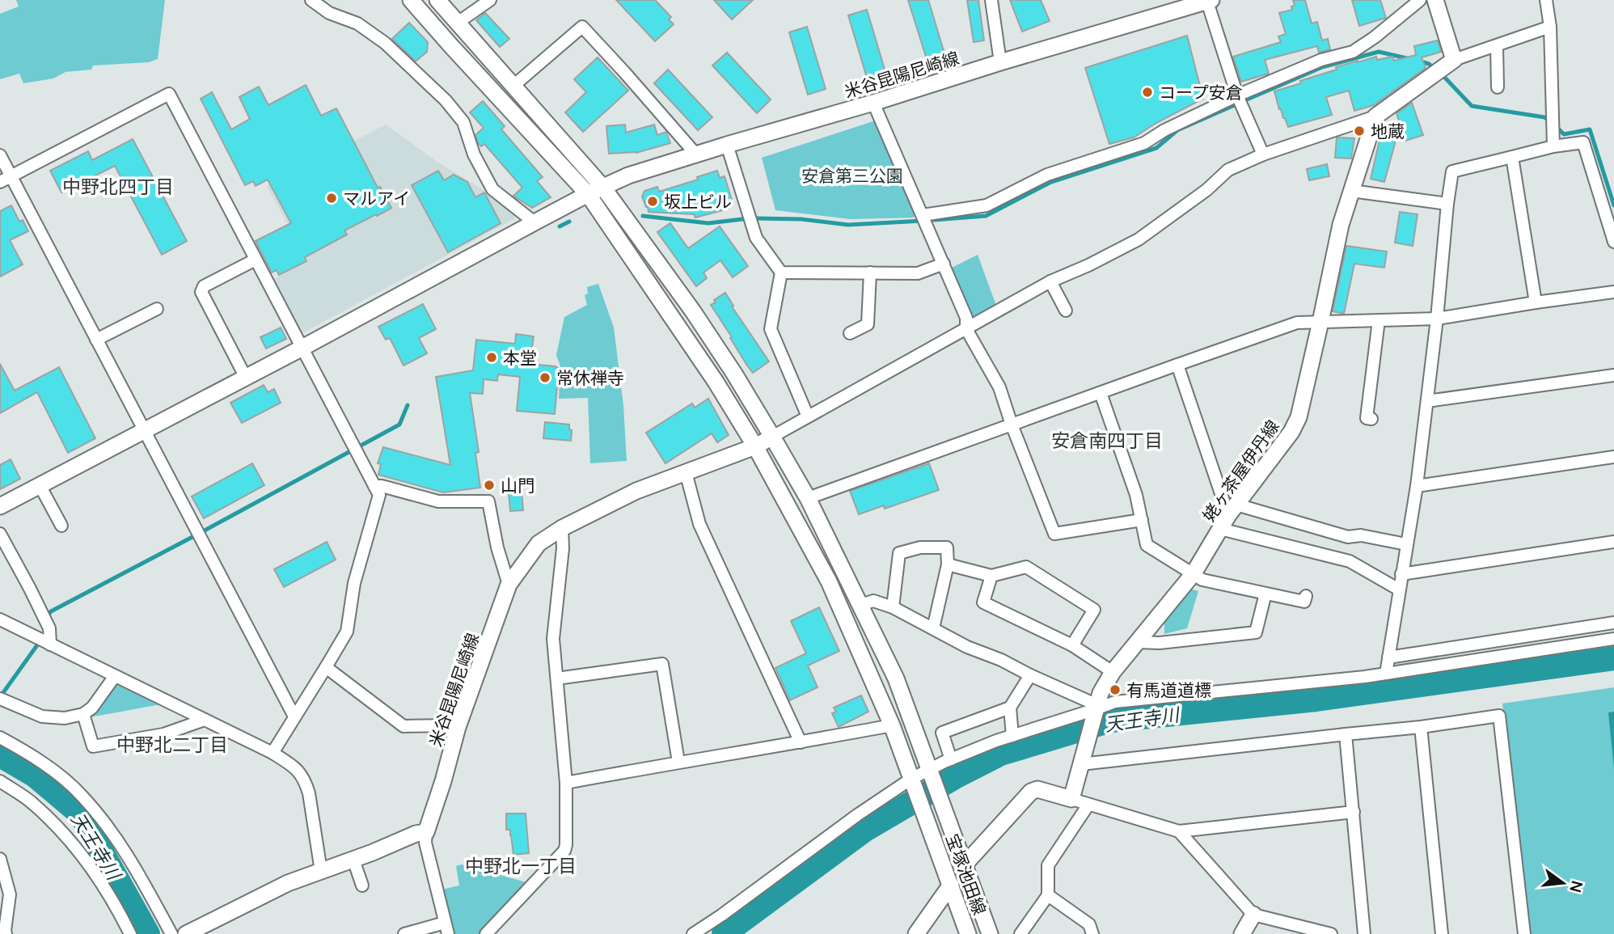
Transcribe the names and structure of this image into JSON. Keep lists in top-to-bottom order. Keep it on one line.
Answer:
{"streets":{"main road":["米谷昆陽尼崎線","姥ヶ茶屋伊丹線","宝塚池田線"]},"crossings":[["米谷昆陽尼崎線","宝塚池田線"]],"districts":["中野北四丁目","安倉南四丁目","中野北二丁目","中野北一丁目"],"water":["天王寺川"],"parks":["安倉第三公園"],"places":["コープ安倉","地蔵","マルアイ","坂上ビル","本堂","常休禅寺","山門","有馬道道標"],"north":"right"}
